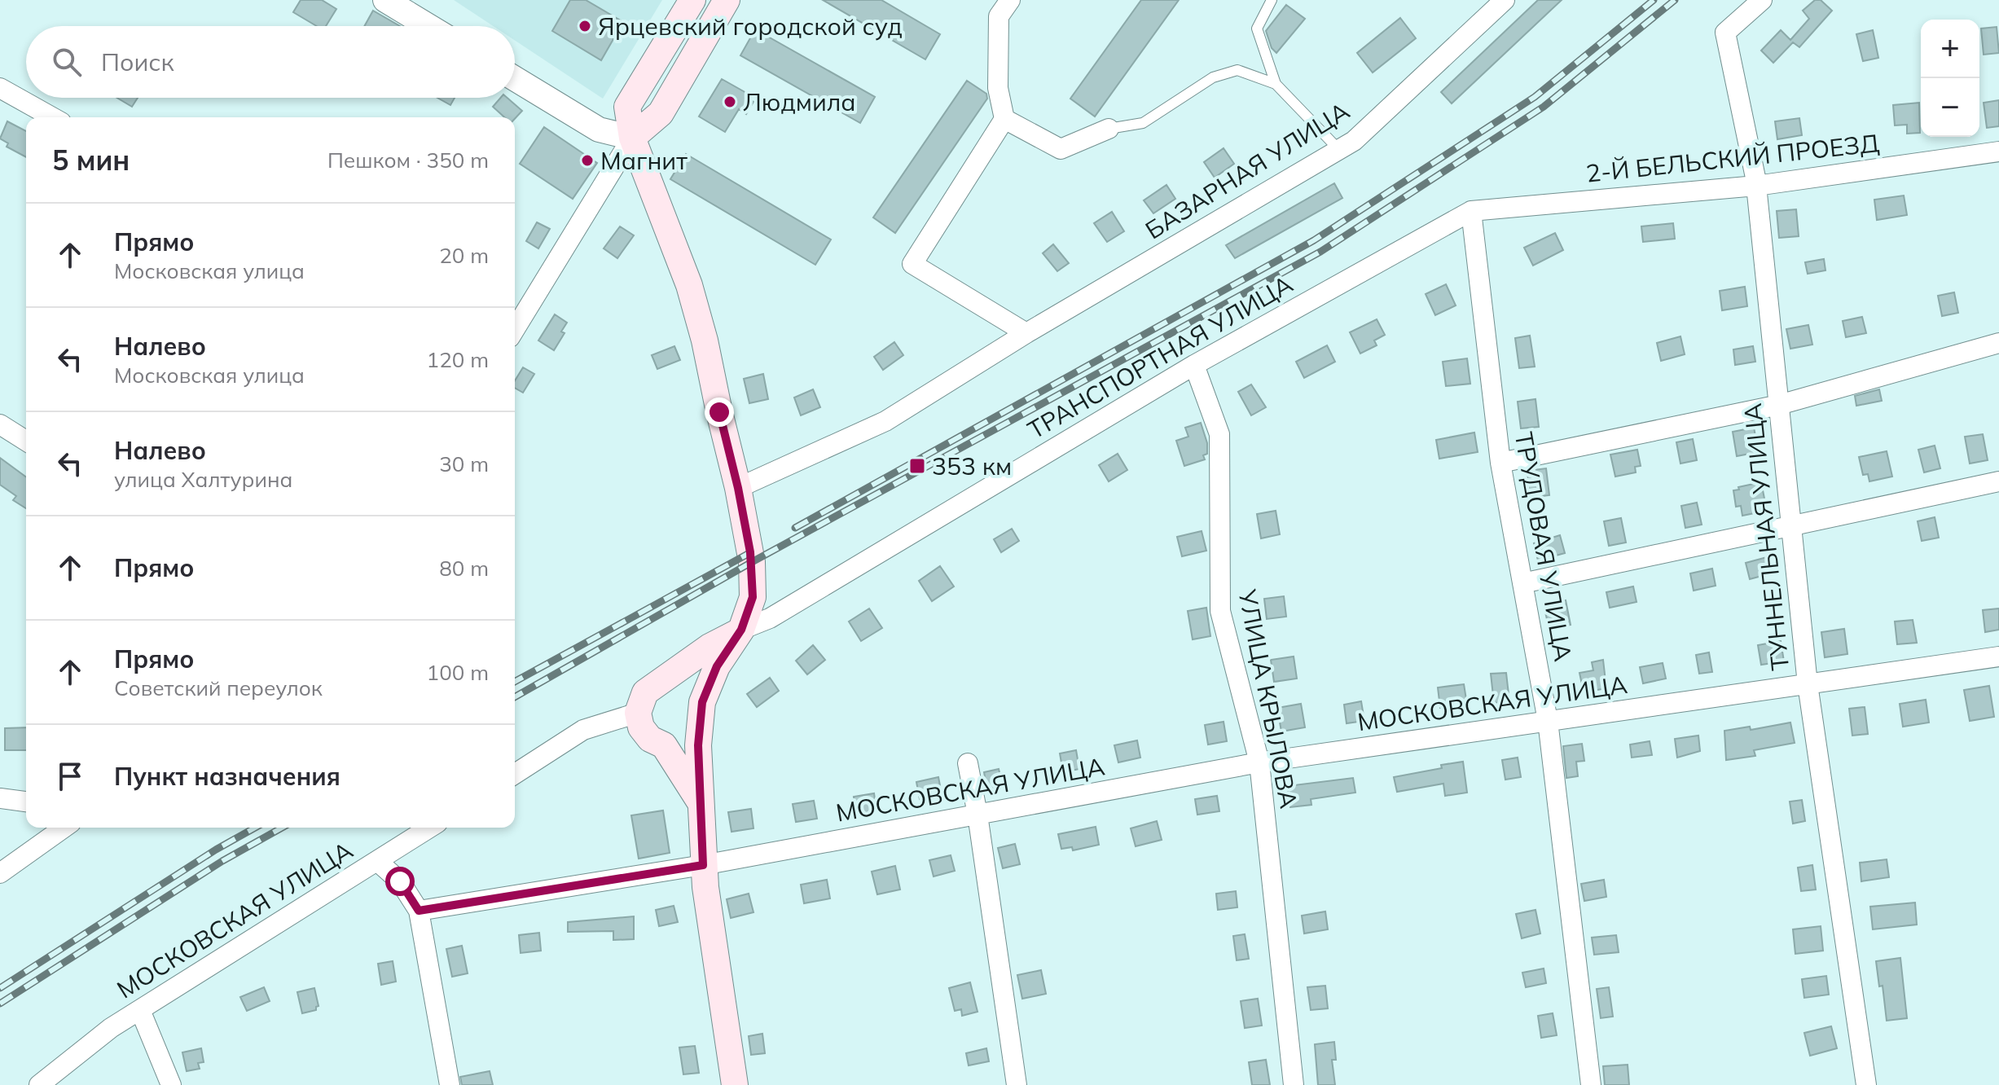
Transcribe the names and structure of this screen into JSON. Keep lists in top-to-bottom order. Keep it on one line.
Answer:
{"streets":{"street":["2-Й БЕЛЬСКИЙ ПРОЕЗД","БАЗАРНАЯ УЛИЦА","ТРАНСПОРТНАЯ УЛИЦА","ТУННЕЛЬНАЯ УЛИЦА","ТРУДОВАЯ УЛИЦА","УЛИЦА КРЫЛОВА","МОСКОВСКАЯ УЛИЦА"]},"crossings":[["2-Й БЕЛЬСКИЙ ПРОЕЗД","ТРАНСПОРТНАЯ УЛИЦА"],["2-Й БЕЛЬСКИЙ ПРОЕЗД","ТУННЕЛЬНАЯ УЛИЦА"],["2-Й БЕЛЬСКИЙ ПРОЕЗД","ТРУДОВАЯ УЛИЦА"],["ТРАНСПОРТНАЯ УЛИЦА","ТРУДОВАЯ УЛИЦА"],["ТРАНСПОРТНАЯ УЛИЦА","УЛИЦА КРЫЛОВА"],["ТУННЕЛЬНАЯ УЛИЦА","МОСКОВСКАЯ УЛИЦА"],["ТРУДОВАЯ УЛИЦА","МОСКОВСКАЯ УЛИЦА"],["УЛИЦА КРЫЛОВА","МОСКОВСКАЯ УЛИЦА"]],"places":{"other":["Ярцевский городской суд","Людмила","Магнит"],"transit":["353 км"]},"page":{"map_buttons":["+","−"],"search":"Поиск","heading":["5 мин","Пешком · 350 m"],"list":[["Прямо","Московская улица","20 m"],["Налево","Московская улица","120 m"],["Налево","улица Халтурина","30 m"],["Прямо","80 m"],["Прямо","Советский переулок","100 m"],"Пункт назначения"]}}
